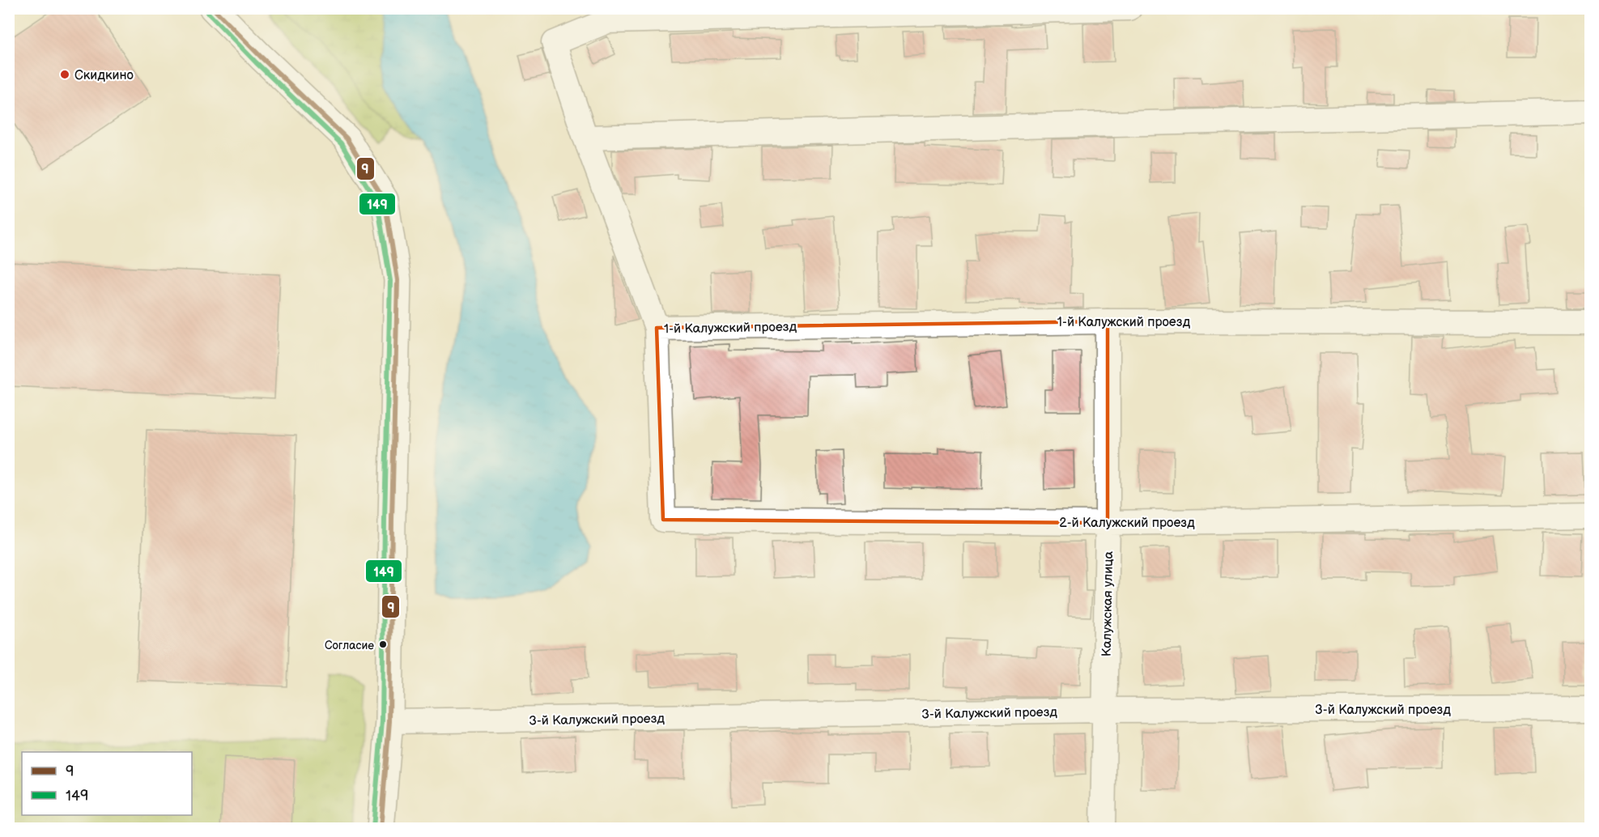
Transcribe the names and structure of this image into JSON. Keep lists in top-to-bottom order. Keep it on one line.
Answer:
{"streets":{"street":["1-й Калужский проезд","2-й Калужский проезд","Калужская улица","3-й Калужский проезд"]},"crossings":[["1-й Калужский проезд","2-й Калужский проезд"],["1-й Калужский проезд","Калужская улица"],["2-й Калужский проезд","Калужская улица"],["Калужская улица","3-й Калужский проезд"]],"places":["Скидкино","Согласие"],"lines":["transit line 9","transit line 149"],"legend":["9","149"]}
